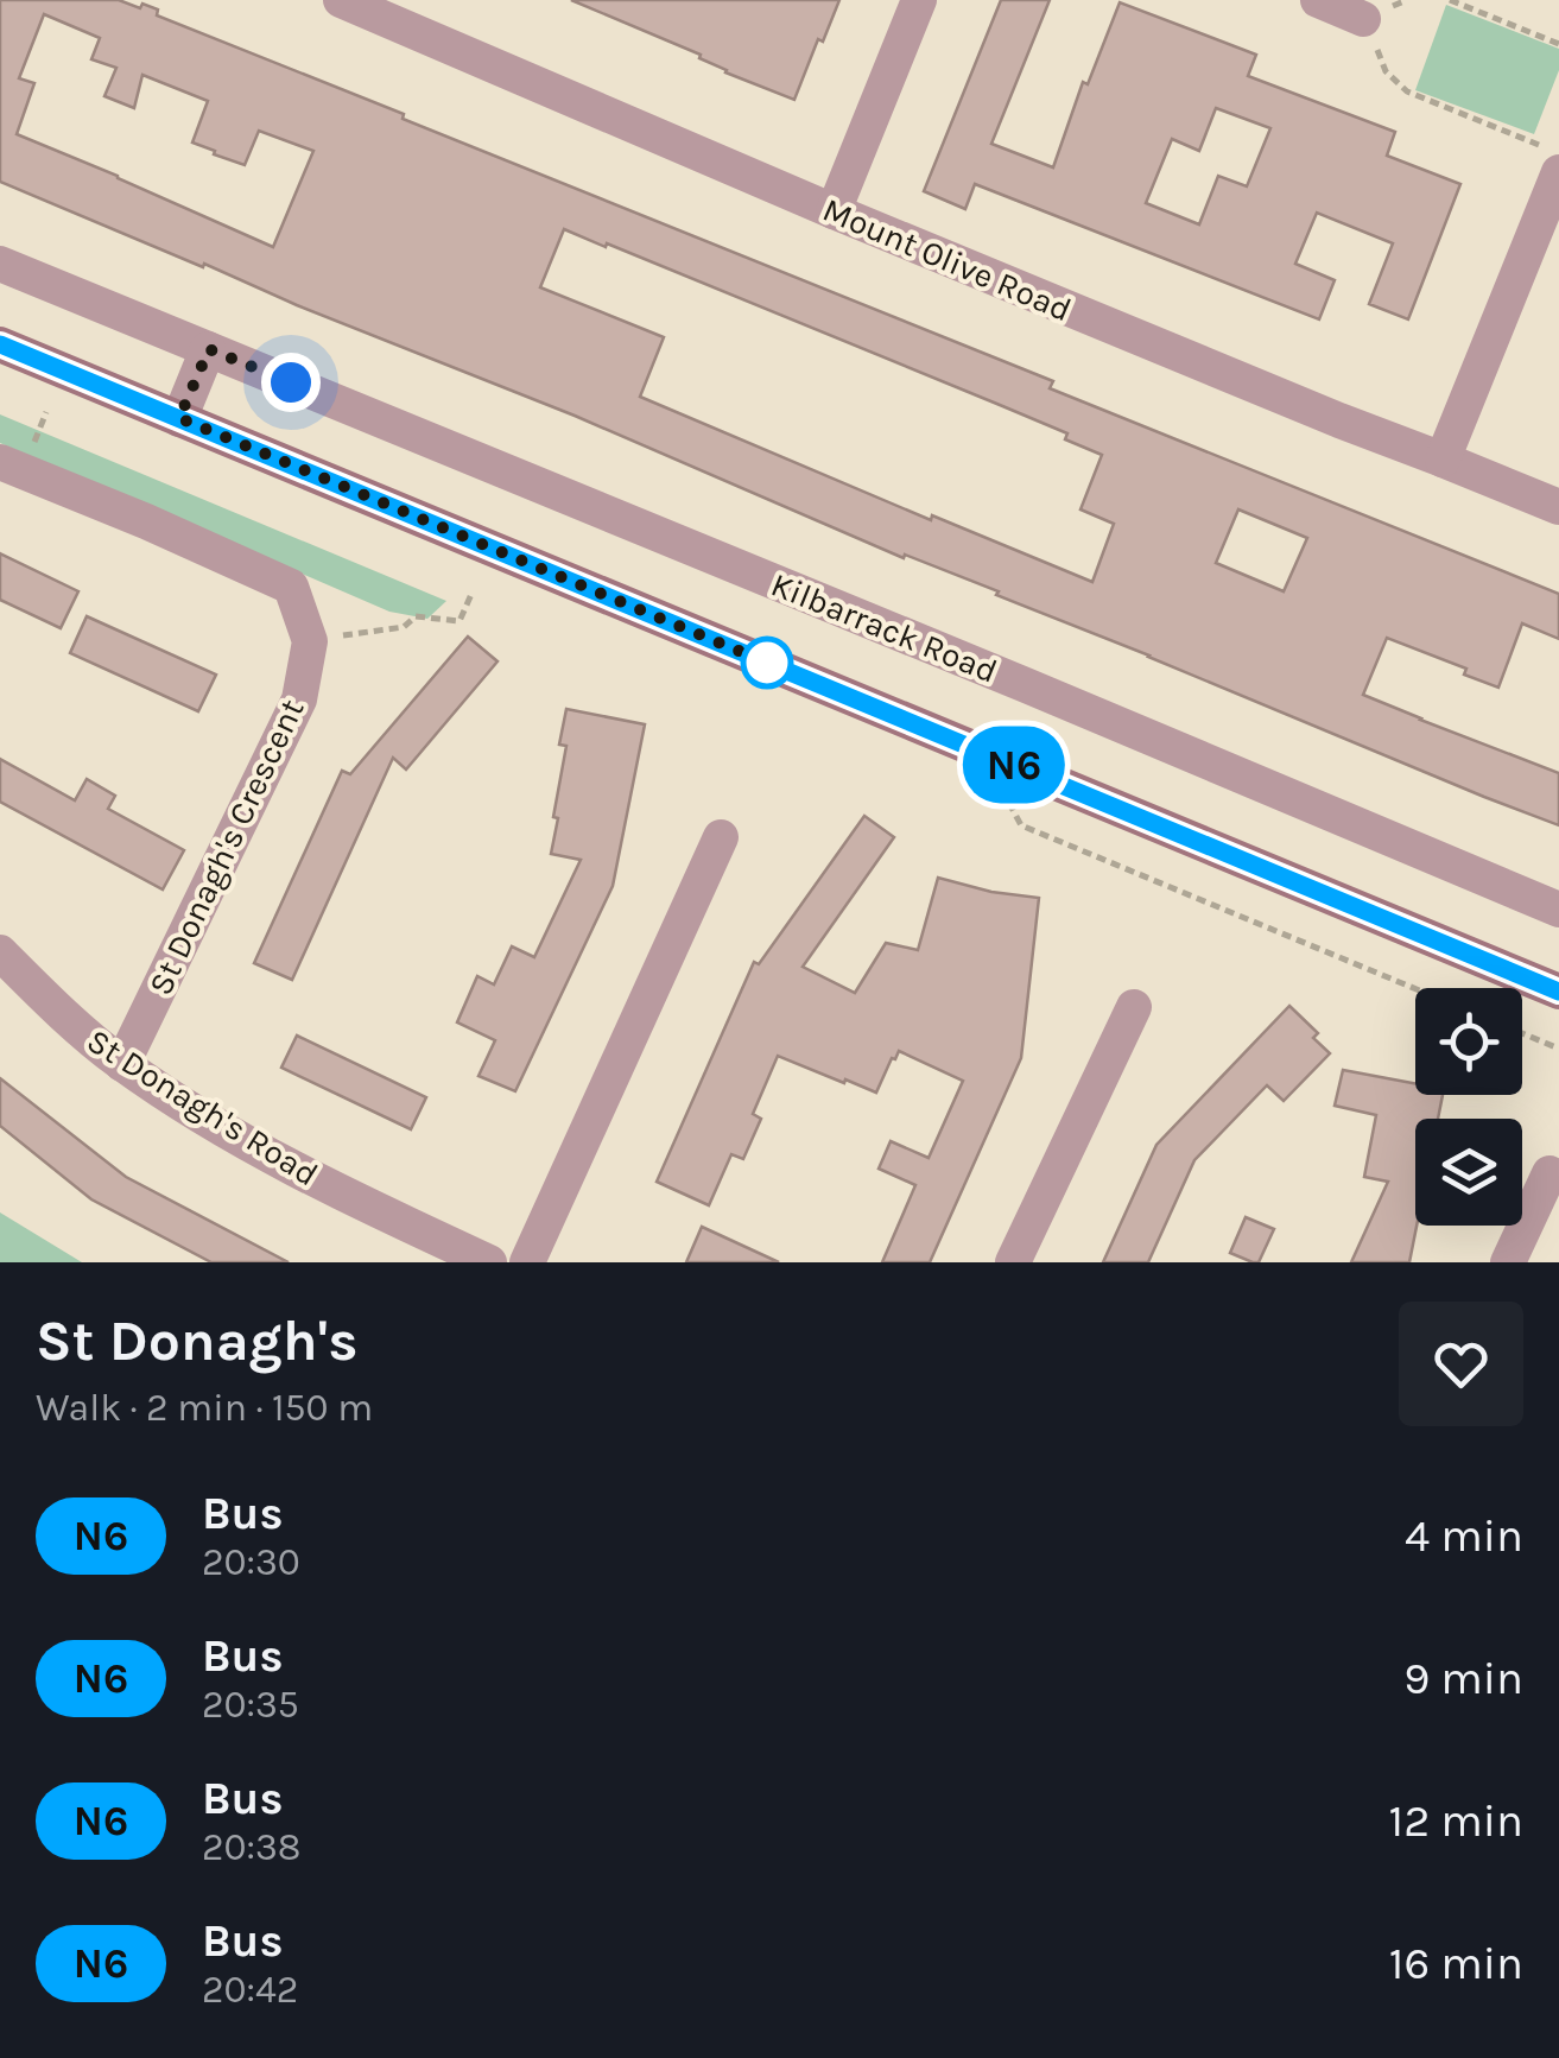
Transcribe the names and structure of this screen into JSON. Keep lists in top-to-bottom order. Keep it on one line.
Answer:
{"streets":{"street":["Mount Olive Road","Kilbarrack Road","St Donagh's Crescent","St Donagh's Road"]},"crossings":[["St Donagh's Crescent","St Donagh's Road"]],"lines":["bus line N6"],"page":{"on_map":"N6","heading":["St Donagh's","Walk · 2 min · 150 m"],"list":[{"mark":"N6","name":"Bus","note":"20:30","value":"4 min"},{"mark":"N6","name":"Bus","note":"20:35","value":"9 min"},{"mark":"N6","name":"Bus","note":"20:38","value":"12 min"},{"mark":"N6","name":"Bus","note":"20:42","value":"16 min"}]}}
